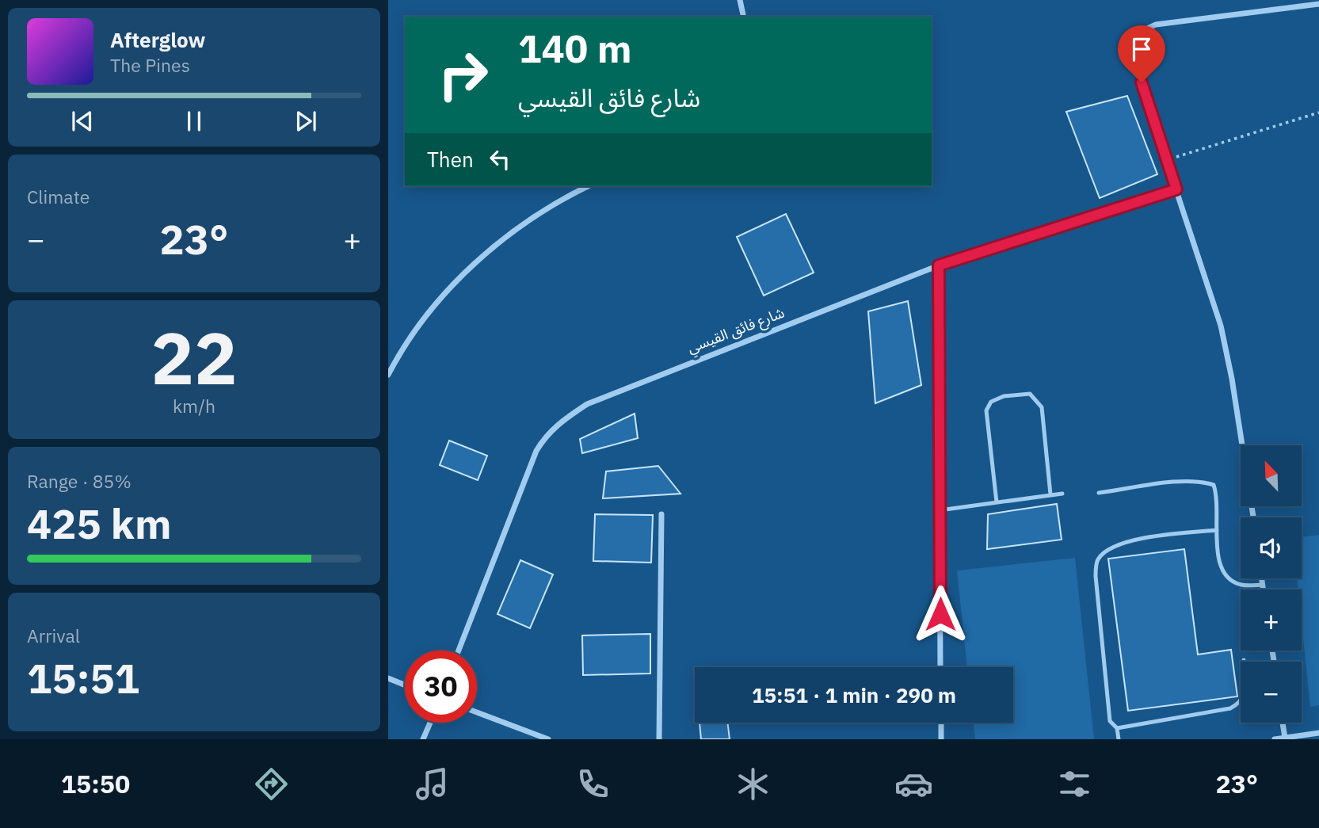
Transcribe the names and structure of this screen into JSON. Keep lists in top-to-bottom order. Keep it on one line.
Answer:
{"streets":{"street":["شارع فائق القيسي"]},"north":"top left","page":{"turn":["140 m","شارع فائق القيسي"],"song":["Afterglow","The Pines"],"then":"Then","tile":["Climate",["22","km/h"],["Range · 85%","425 km"],["Arrival","15:51"]],"heat":["−","23°","+"],"map_buttons":["+","−"],"limit":"30","trip":"15:51 · 1 min · 290 m","tabs":["15:50","23°"]}}
